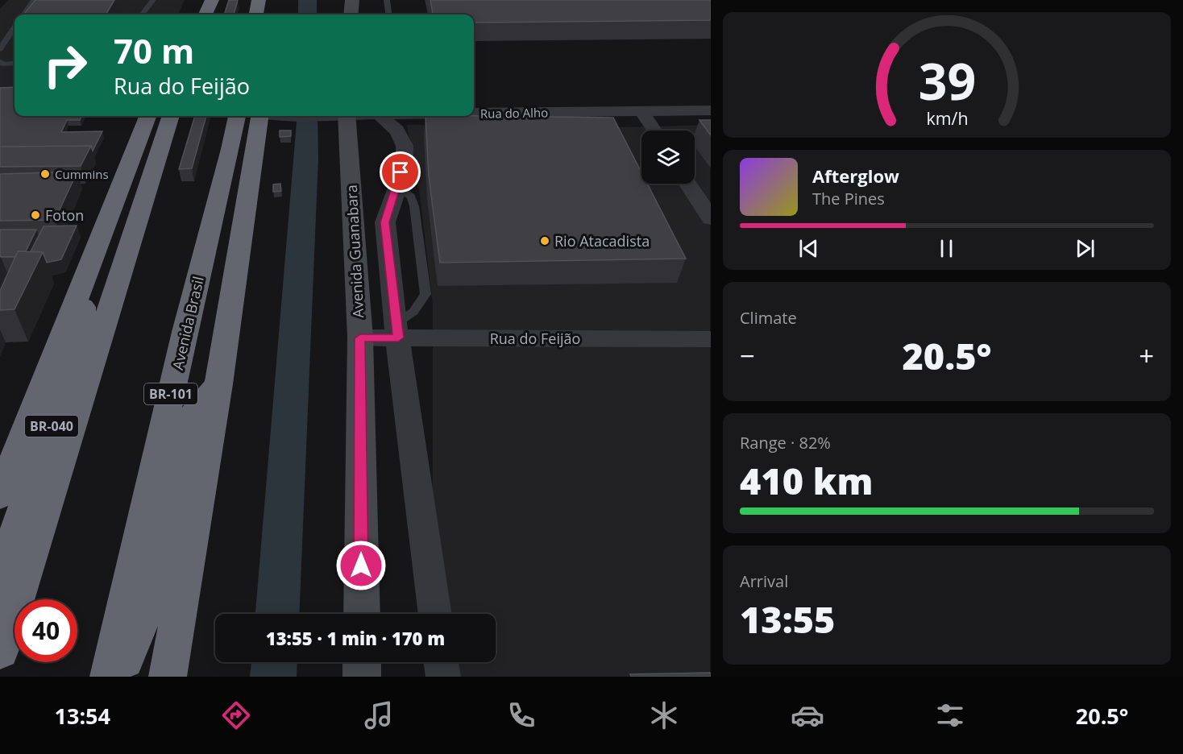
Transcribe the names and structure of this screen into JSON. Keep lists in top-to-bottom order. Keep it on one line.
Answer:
{"streets":{"highway":["Avenida Brasil","BR-101","BR-040"],"street":["Rua do Alho","Avenida Guanabara","Rua do Feijão"]},"crossings":[["Avenida Guanabara","Rua do Feijão"]],"places":["Cummins","Foton","Rio Atacadista"],"page":{"turn":["70 m","Rua do Feijão"],"song":["Afterglow","The Pines"],"tile":["Climate",["Range · 82%","410 km"],["Arrival","13:55"]],"heat":["−","20.5°","+"],"limit":"40","trip":"13:55 · 1 min · 170 m","tabs":["13:54","20.5°"],"gauge":["39","km/h"]}}
